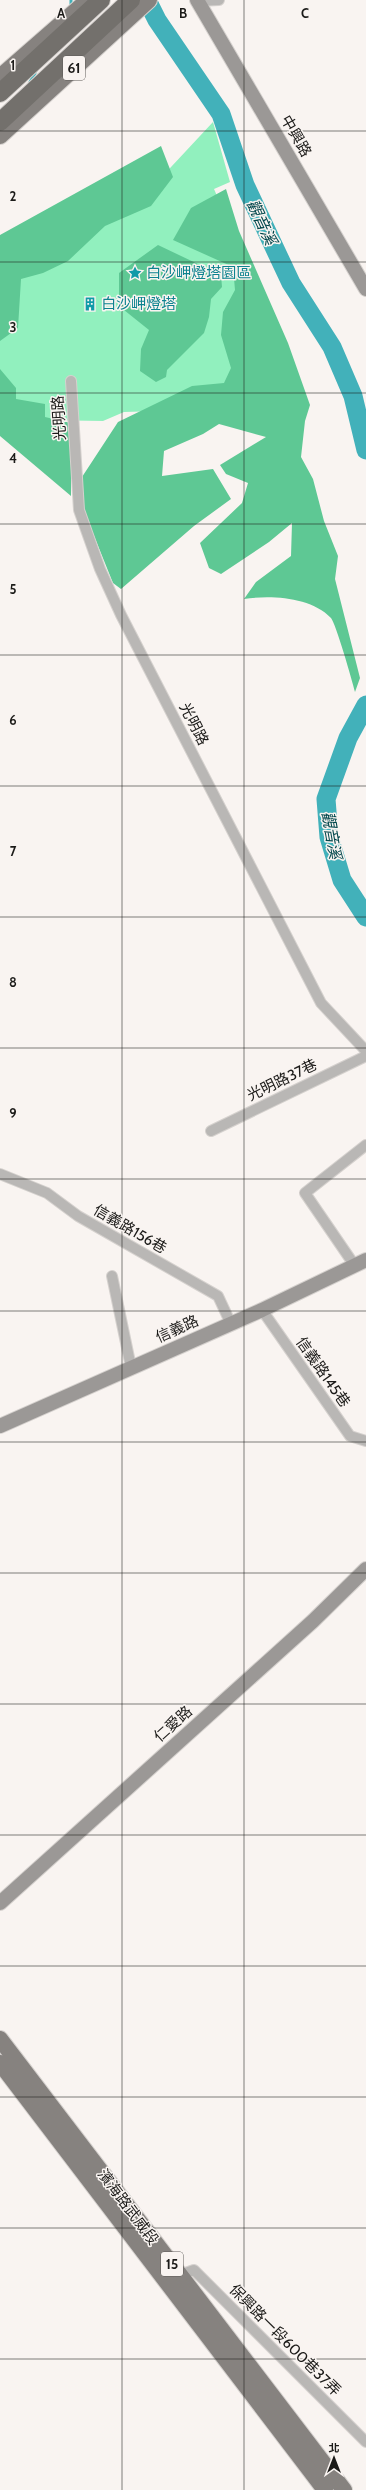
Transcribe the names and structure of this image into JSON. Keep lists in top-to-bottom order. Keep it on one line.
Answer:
{"streets":{"highway":["61"],"main road":["濱海路武威段","15"],"street":["中興路","光明路","光明路37巷","信義路156巷","信義路","信義路145巷","仁愛路","保興路一段600巷37弄"]},"crossings":[["信義路156巷","信義路"],["信義路","信義路145巷"],["濱海路武威段","保興路一段600巷37弄"]],"water":["觀音溪"],"places":{"place":["白沙岬燈塔園區"],"building":["白沙岬燈塔"]},"north":"top","grid":{"columns":["A","B","C"],"rows":["1","2","3","4","5","6","7","8","9"]}}
